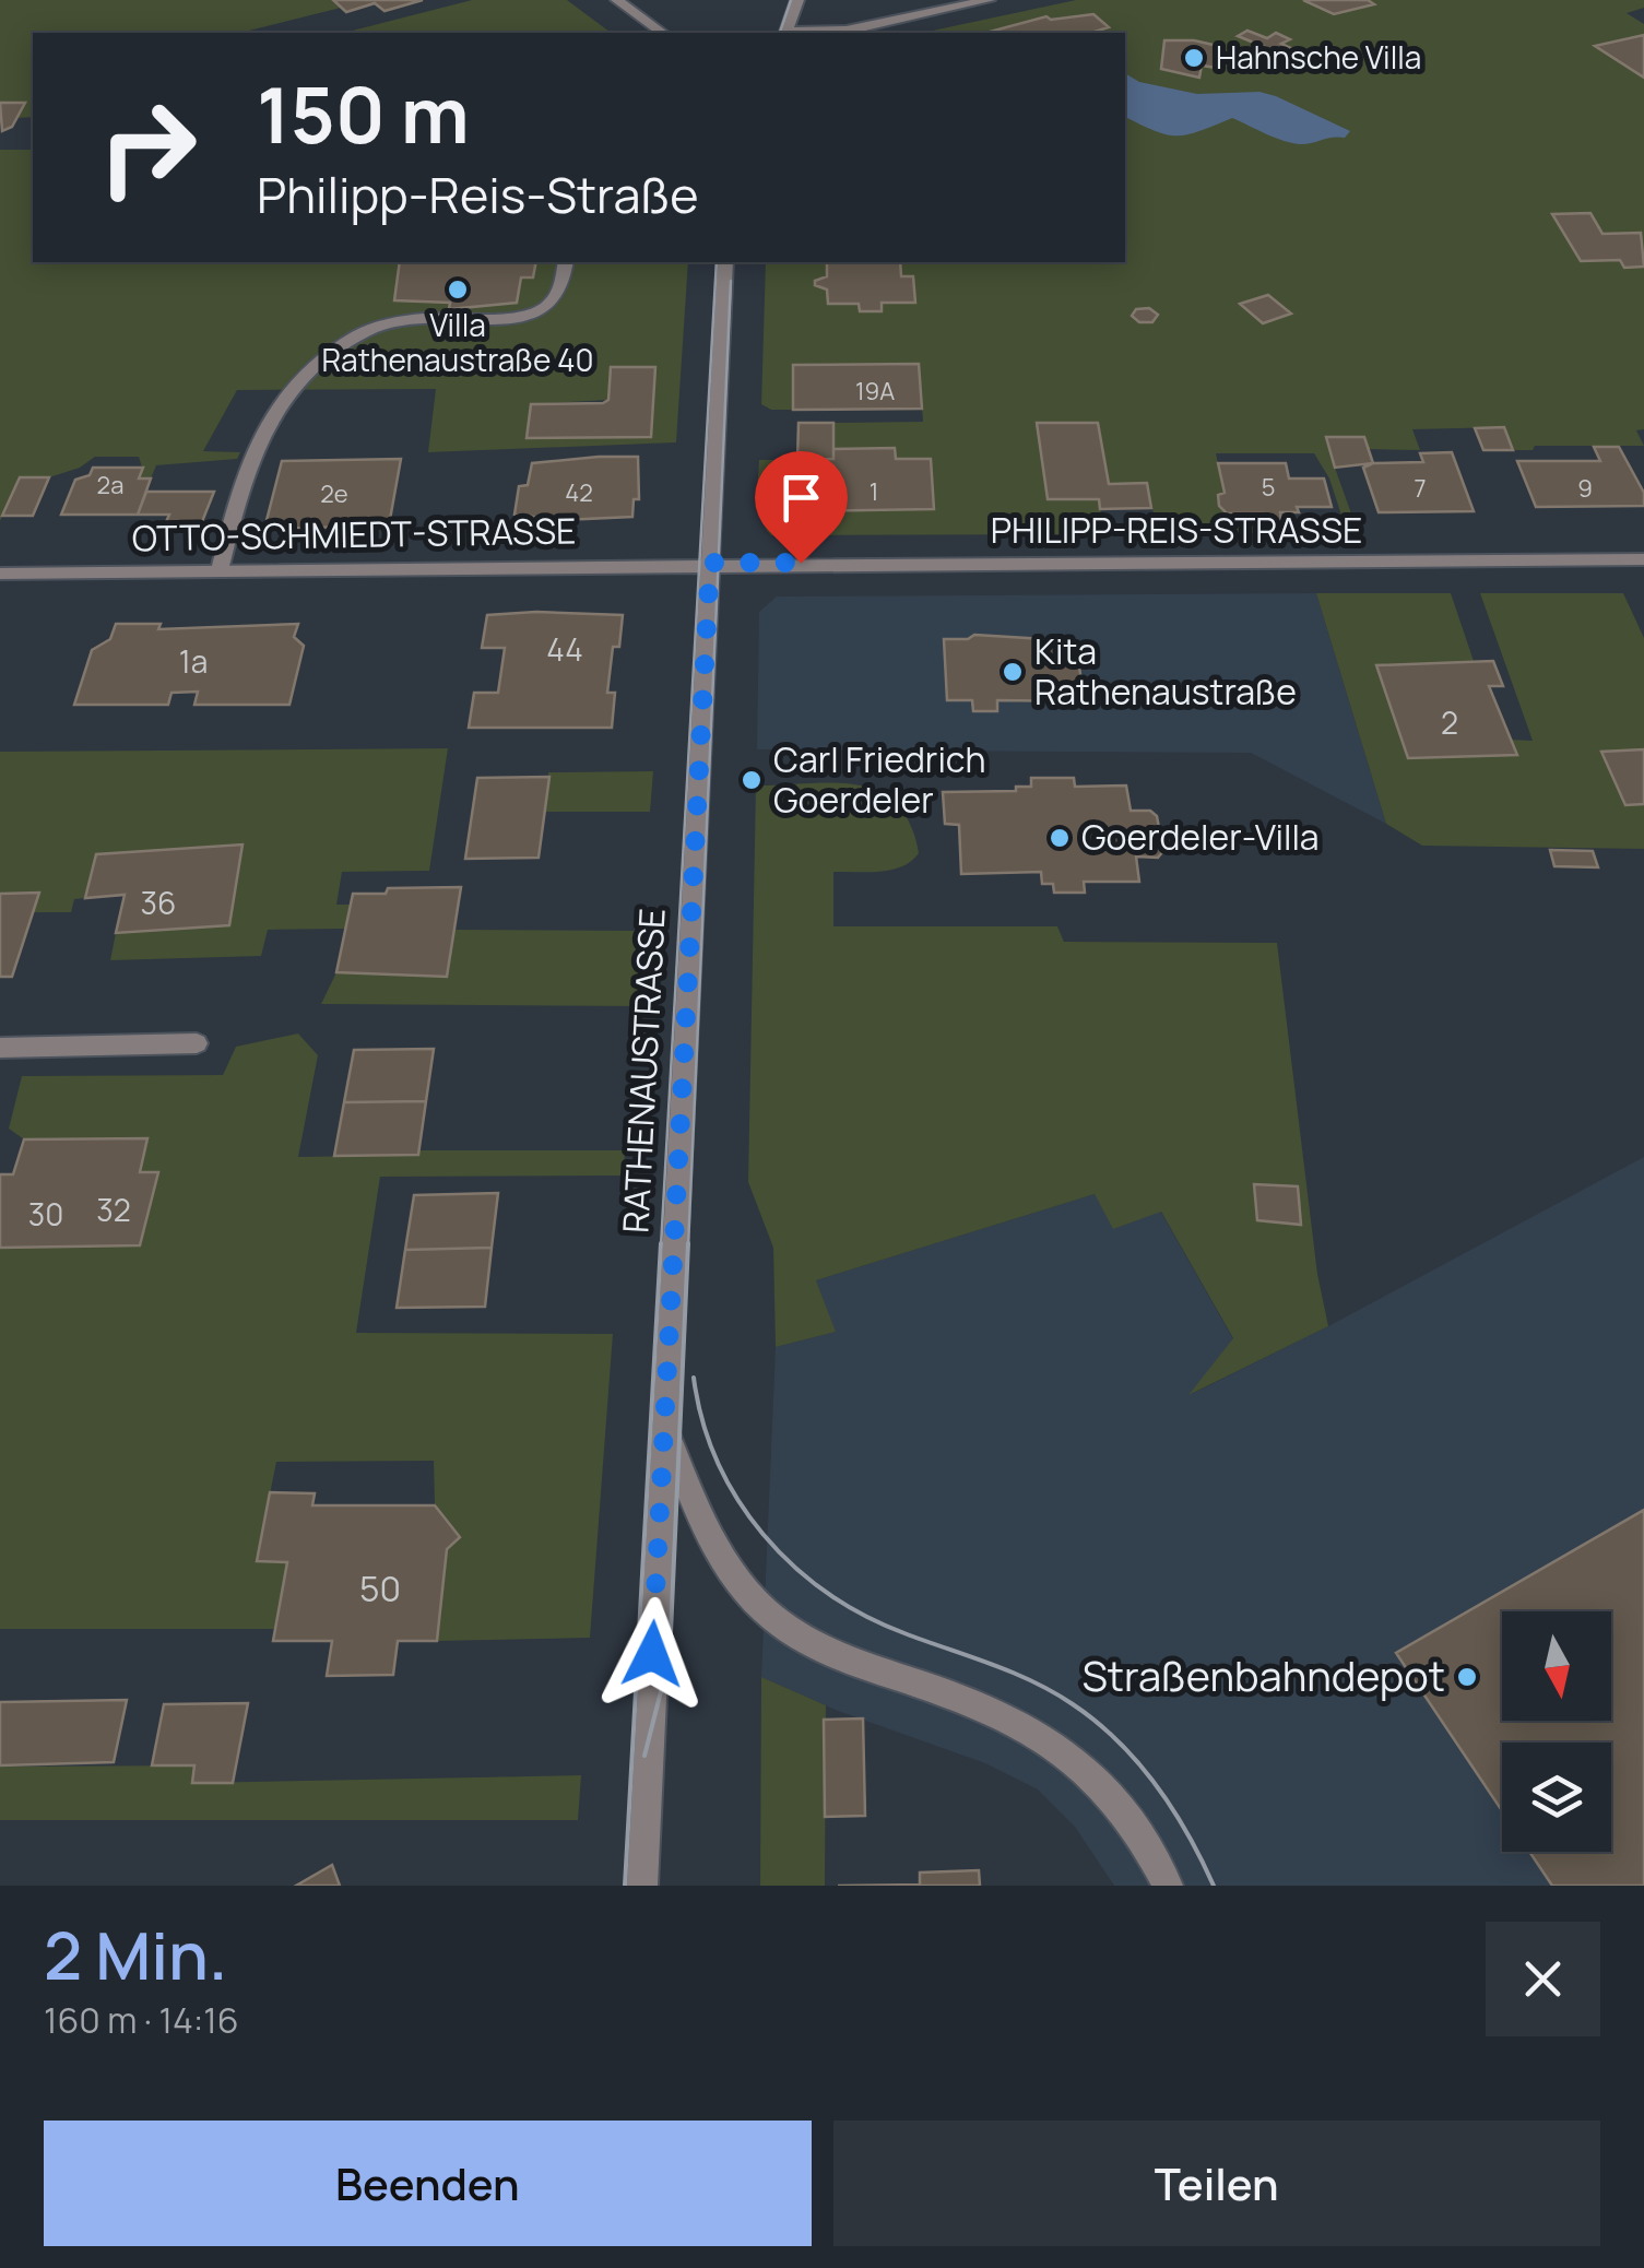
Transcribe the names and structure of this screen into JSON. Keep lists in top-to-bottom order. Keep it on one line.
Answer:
{"streets":{"street":["PHILIPP-REIS-STRASSE","OTTO-SCHMIEDT-STRASSE","RATHENAUSTRASSE"]},"crossings":[["PHILIPP-REIS-STRASSE","OTTO-SCHMIEDT-STRASSE"],["PHILIPP-REIS-STRASSE","RATHENAUSTRASSE"],["OTTO-SCHMIEDT-STRASSE","RATHENAUSTRASSE"]],"places":["Hahnsche Villa","Villa Rathenaustraße 40","Kita Rathenaustraße","Carl Friedrich Goerdeler","Goerdeler-Villa","Straßenbahndepot"],"house_numbers":["19A","2a","5","7","9","1","42","2e","44","1a","2","36","32","30","50"],"north":"bottom","page":{"turn":["150 m","Philipp-Reis-Straße"],"heading":["2 Min.","160 m · 14:16"],"buttons":["Beenden","Teilen"]}}
